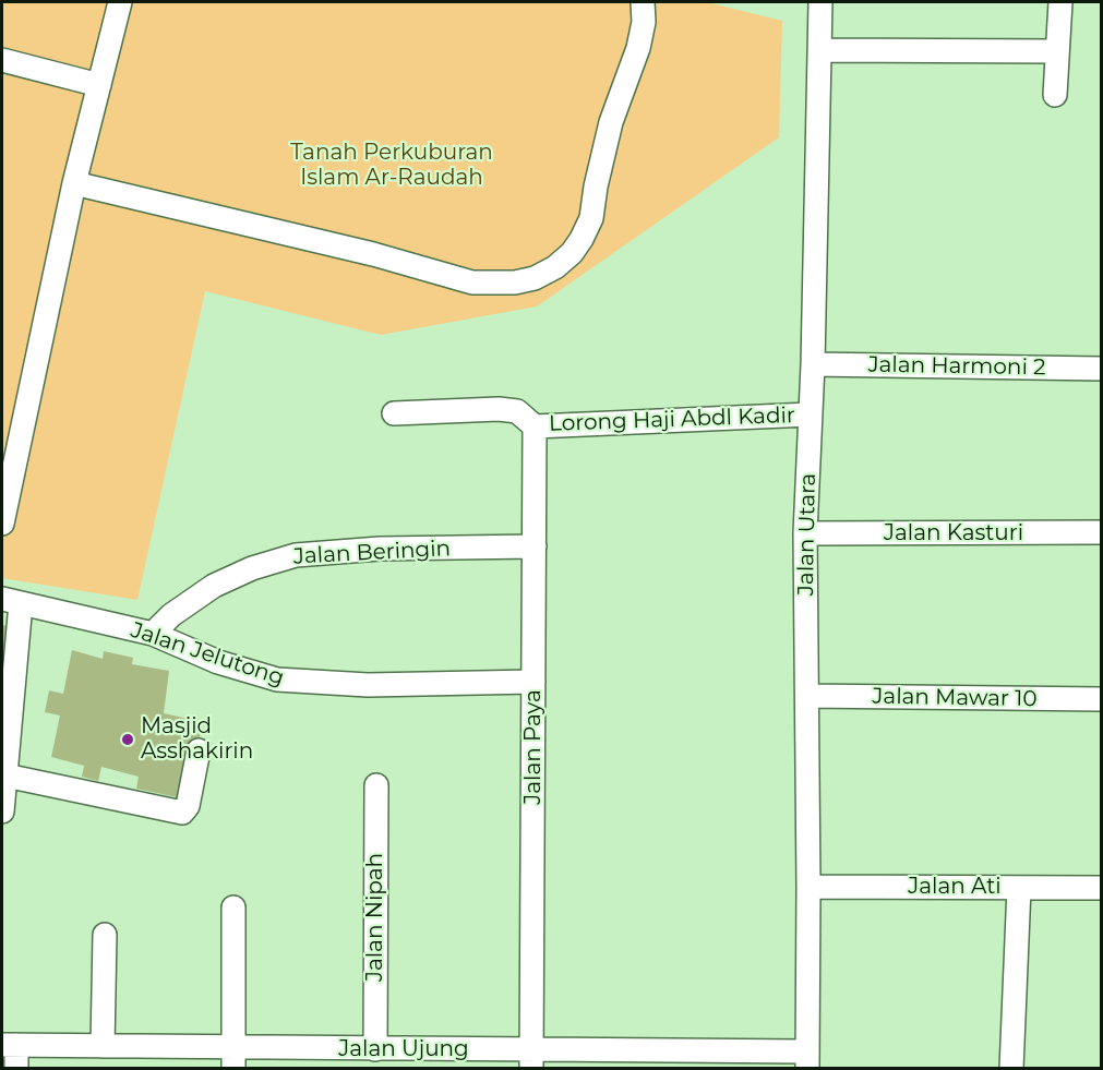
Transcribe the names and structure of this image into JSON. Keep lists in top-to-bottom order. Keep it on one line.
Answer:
{"streets":{"street":["Jalan Harmoni 2","Lorong Haji Abdl Kadir","Jalan Kasturi","Jalan Utara","Jalan Beringin","Jalan Jelutong","Jalan Mawar 10","Jalan Paya","Jalan Ati","Jalan Nipah","Jalan Ujung"]},"crossings":[["Jalan Harmoni 2","Jalan Utara"],["Lorong Haji Abdl Kadir","Jalan Utara"],["Lorong Haji Abdl Kadir","Jalan Paya"],["Jalan Kasturi","Jalan Utara"],["Jalan Utara","Jalan Mawar 10"],["Jalan Utara","Jalan Ati"],["Jalan Utara","Jalan Ujung"],["Jalan Beringin","Jalan Jelutong"],["Jalan Beringin","Jalan Paya"],["Jalan Jelutong","Jalan Paya"],["Jalan Paya","Jalan Ujung"],["Jalan Nipah","Jalan Ujung"]],"parks":["Tanah Perkuburan Islam Ar-Raudah"],"places":["Masjid Asshakirin"]}
